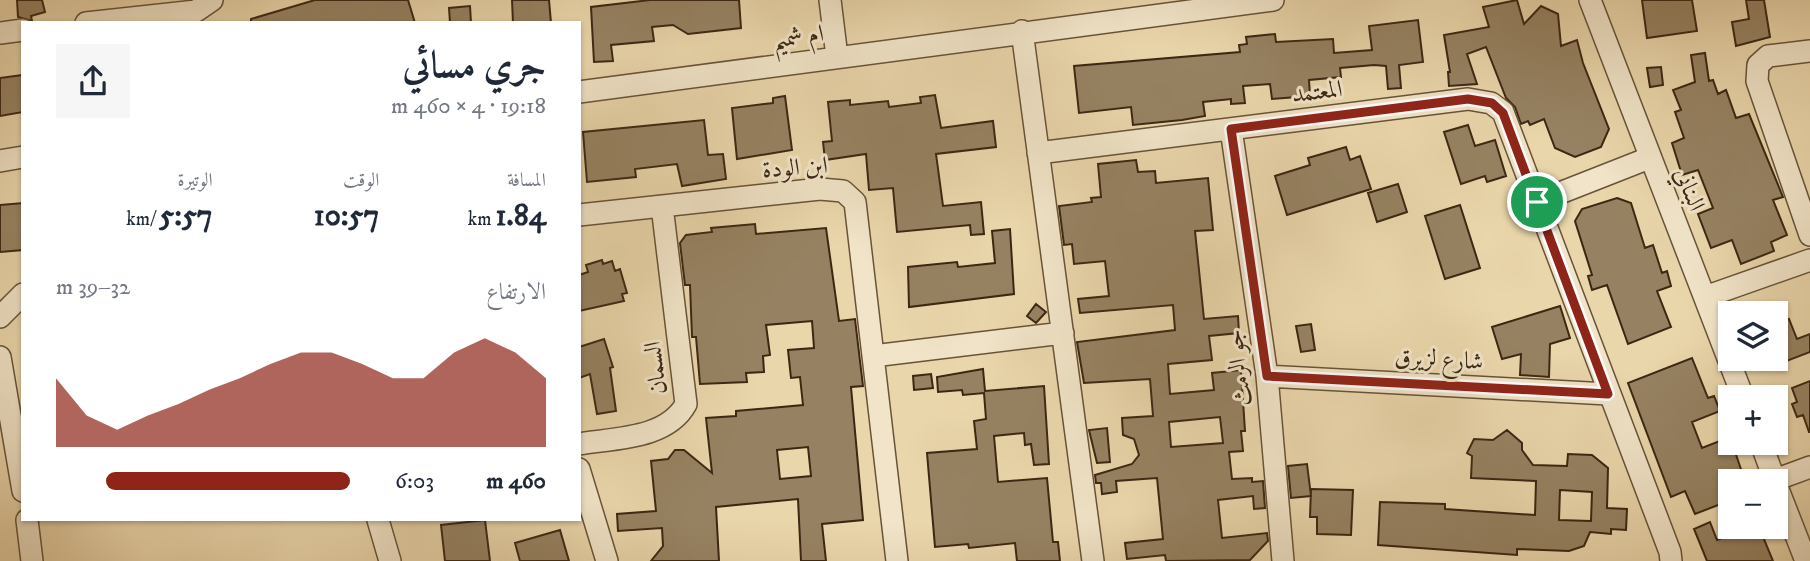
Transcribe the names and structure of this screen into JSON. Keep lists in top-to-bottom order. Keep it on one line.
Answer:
{"streets":{"street":["ام شميم","المعتمد","ابن الودة","البناني","شارع لزيرق","السمان","جو الرمث"]},"crossings":[["المعتمد","شارع لزيرق"],["المعتمد","جو الرمث"],["ابن الودة","السمان"],["شارع لزيرق","جو الرمث"]],"page":{"heading":["جري مسائي","19:18 · 4 × 460 m"],"stats":[["المسافة","1.84 km"],["الوقت","10:57"],["الوتيرة","5:57 /km"]],"chart":["الارتفاع","32–39 m"],"map_buttons":["+","−"],"list":[{"name":"460 m","note":"6:03"}]}}
